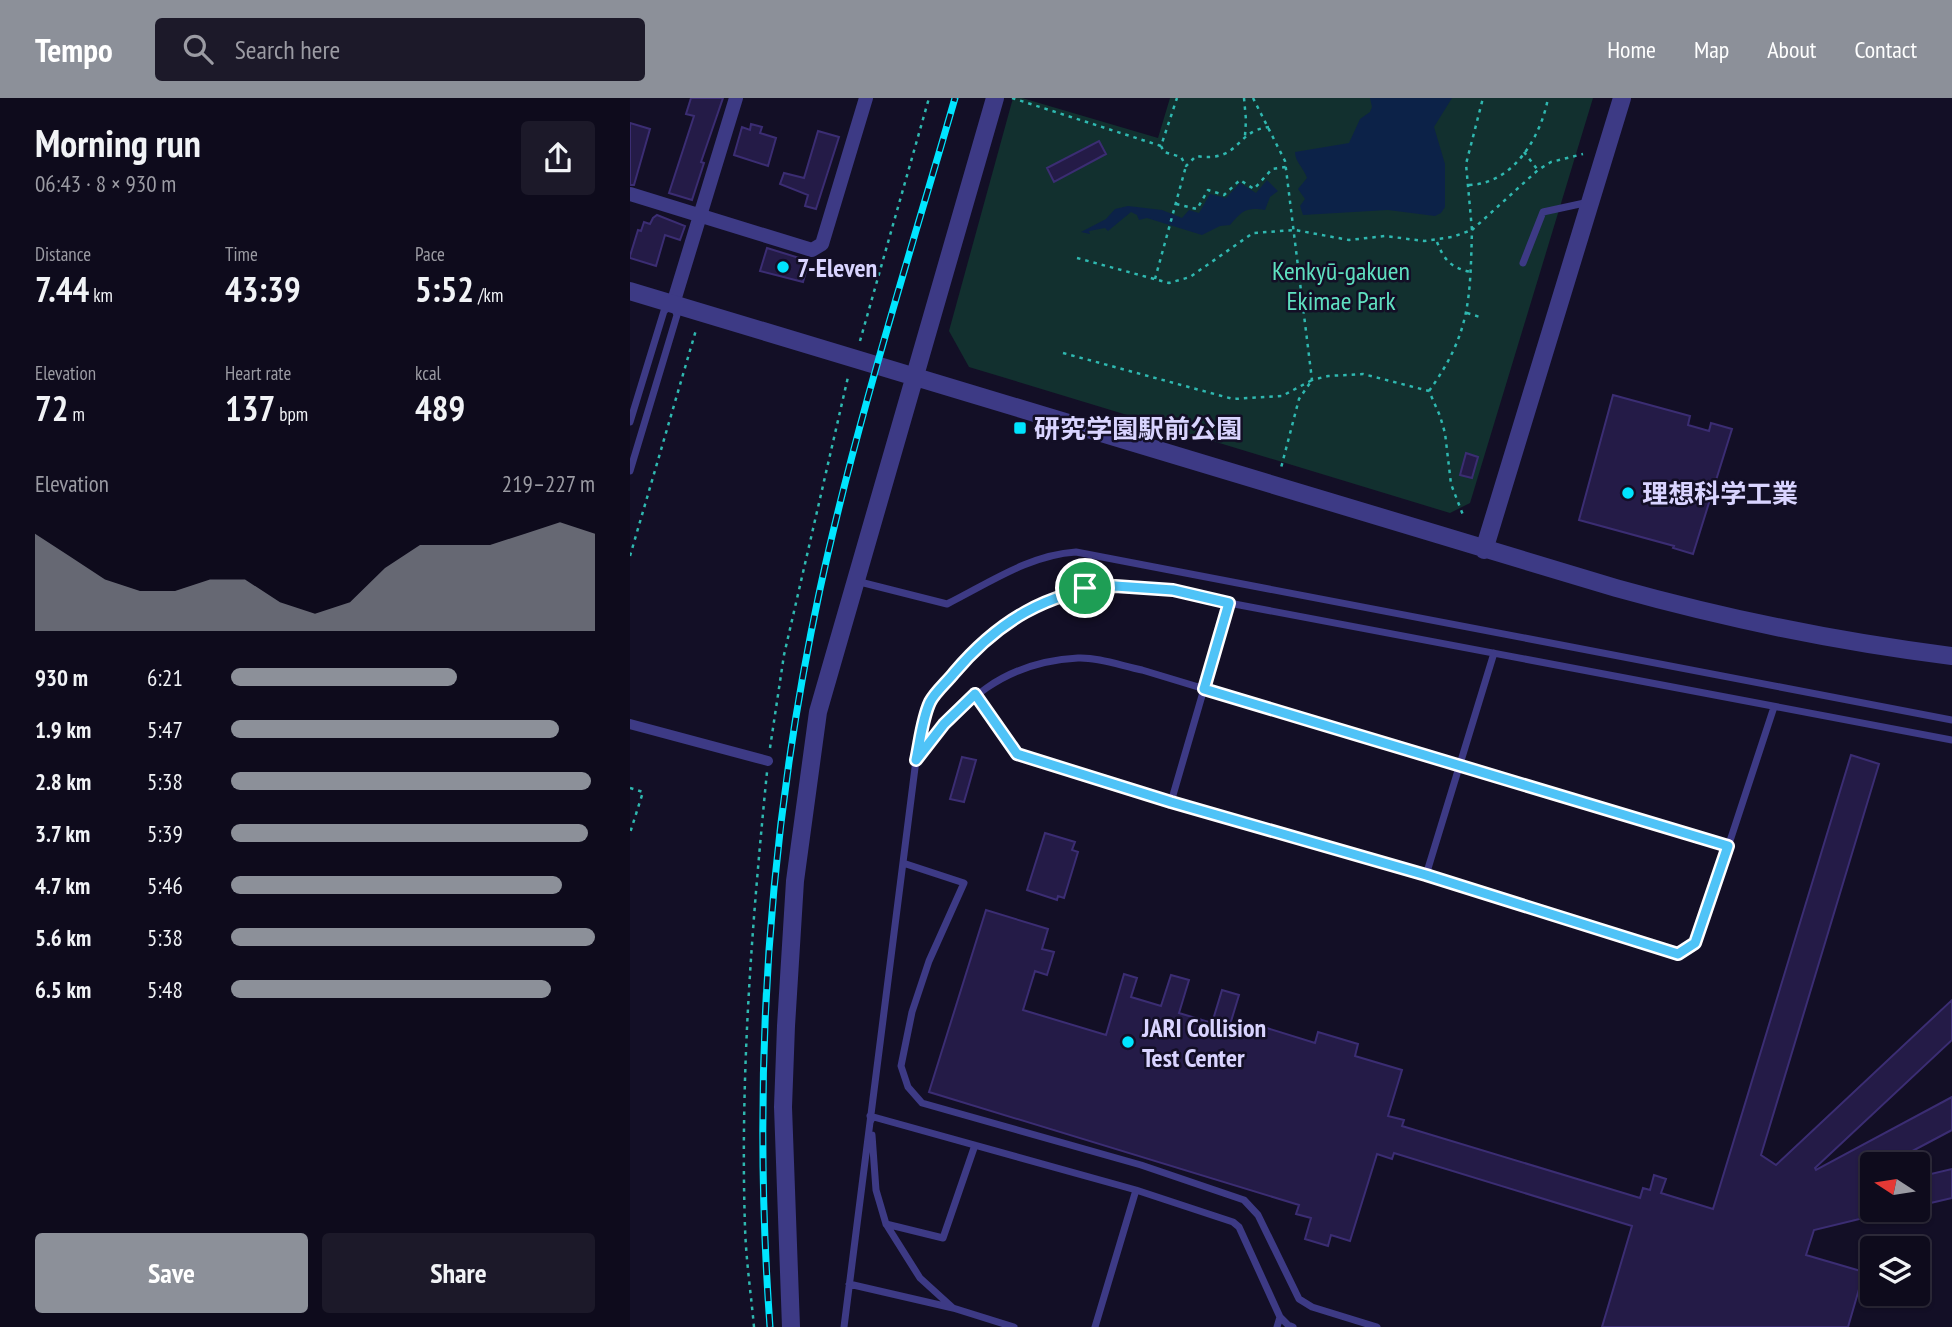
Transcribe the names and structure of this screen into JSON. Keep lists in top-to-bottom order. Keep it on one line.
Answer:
{"parks":["Kenkyū-gakuen Ekimae Park"],"places":{"other":["7-Eleven","理想科学工業","JARI Collision Test Center"],"transit":["研究学園駅前公園"]},"north":"left","page":{"header":"Tempo","search":"Search here","nav":["Home","Map","About","Contact"],"heading":["Morning run","06:43 · 8 × 930 m"],"stats":[["Distance","7.44 km"],["Time","43:39"],["Pace","5:52 /km"],["Elevation","72 m"],["Heart rate","137 bpm"],["kcal","489"]],"chart":["Elevation","219–227 m"],"list":[{"name":"930 m","note":"6:21"},{"name":"1.9 km","note":"5:47"},{"name":"2.8 km","note":"5:38"},{"name":"3.7 km","note":"5:39"},{"name":"4.7 km","note":"5:46"},{"name":"5.6 km","note":"5:38"},{"name":"6.5 km","note":"5:48"}],"buttons":["Save","Share"]}}
